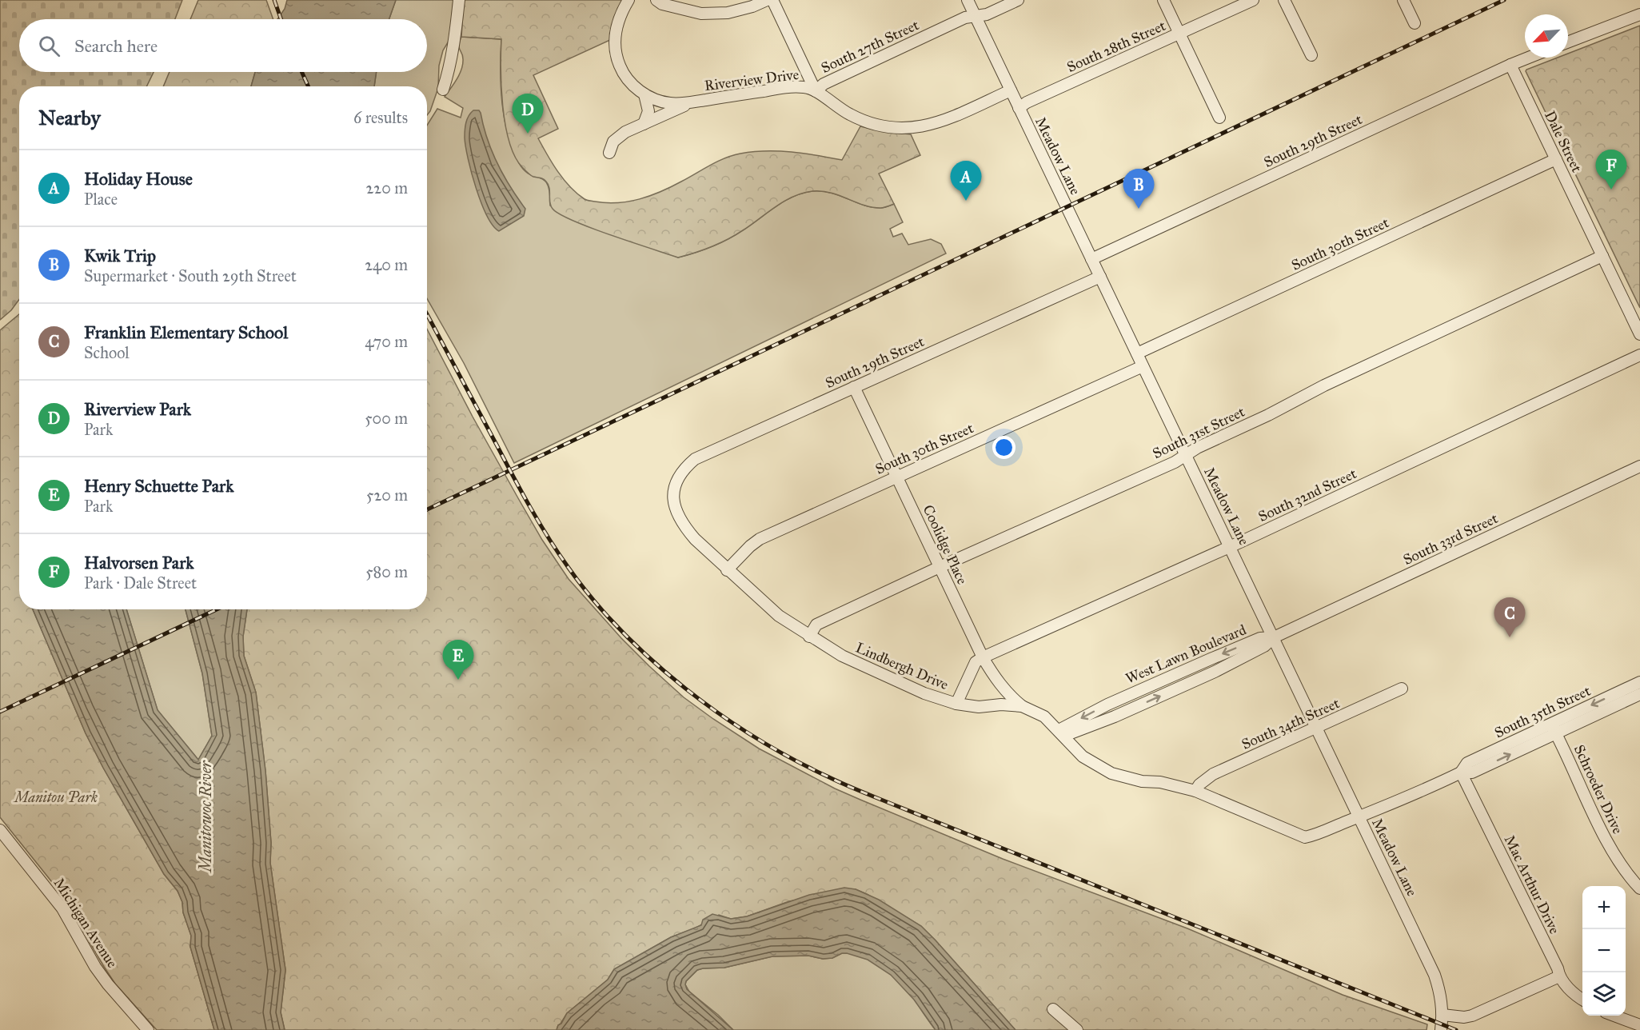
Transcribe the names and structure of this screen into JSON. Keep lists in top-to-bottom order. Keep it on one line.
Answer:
{"streets":{"street":["South 27th Street","South 28th Street","Riverview Drive","South 29th Street","Dale Street","Meadow Lane","South 30th Street","South 31st Street","South 32nd Street","South 33rd Street","Coolidge Place","West Lawn Boulevard","Lindbergh Drive","South 35th Street","South 34th Street","Schroeder Drive","Mac Arthur Drive","Michigan Avenue"]},"crossings":[["South 27th Street","Riverview Drive"],["South 27th Street","Meadow Lane"],["South 28th Street","Meadow Lane"],["Riverview Drive","Meadow Lane"],["South 29th Street","Dale Street"],["South 29th Street","Meadow Lane"],["South 29th Street","Coolidge Place"],["South 29th Street","Lindbergh Drive"],["Dale Street","South 30th Street"],["Dale Street","South 31st Street"],["Meadow Lane","South 30th Street"],["Meadow Lane","South 31st Street"],["Meadow Lane","South 32nd Street"],["Meadow Lane","South 33rd Street"],["Meadow Lane","West Lawn Boulevard"],["Meadow Lane","South 35th Street"],["Meadow Lane","South 34th Street"],["South 30th Street","Coolidge Place"],["South 30th Street","Lindbergh Drive"],["South 31st Street","Coolidge Place"],["South 31st Street","Lindbergh Drive"],["South 32nd Street","Coolidge Place"],["South 32nd Street","Lindbergh Drive"],["South 33rd Street","West Lawn Boulevard"],["Coolidge Place","Lindbergh Drive"],["West Lawn Boulevard","Lindbergh Drive"],["Lindbergh Drive","South 35th Street"],["Lindbergh Drive","South 34th Street"],["South 35th Street","Schroeder Drive"],["South 35th Street","Mac Arthur Drive"]],"water":["Manitowoc River"],"parks":["Manitou Park"],"north":"bottom left","page":{"search":"Search here","heading":["Nearby","6 results"],"pins":["D","F","A","B","C","E"],"list":[{"mark":"A","name":"Holiday House","note":"Place","value":"220 m"},{"mark":"B","name":"Kwik Trip","note":"Supermarket · South 29th Street","value":"240 m"},{"mark":"C","name":"Franklin Elementary School","note":"School","value":"470 m"},{"mark":"D","name":"Riverview Park","note":"Park","value":"500 m"},{"mark":"E","name":"Henry Schuette Park","note":"Park","value":"520 m"},{"mark":"F","name":"Halvorsen Park","note":"Park · Dale Street","value":"580 m"}],"map_buttons":["+","−"]}}
